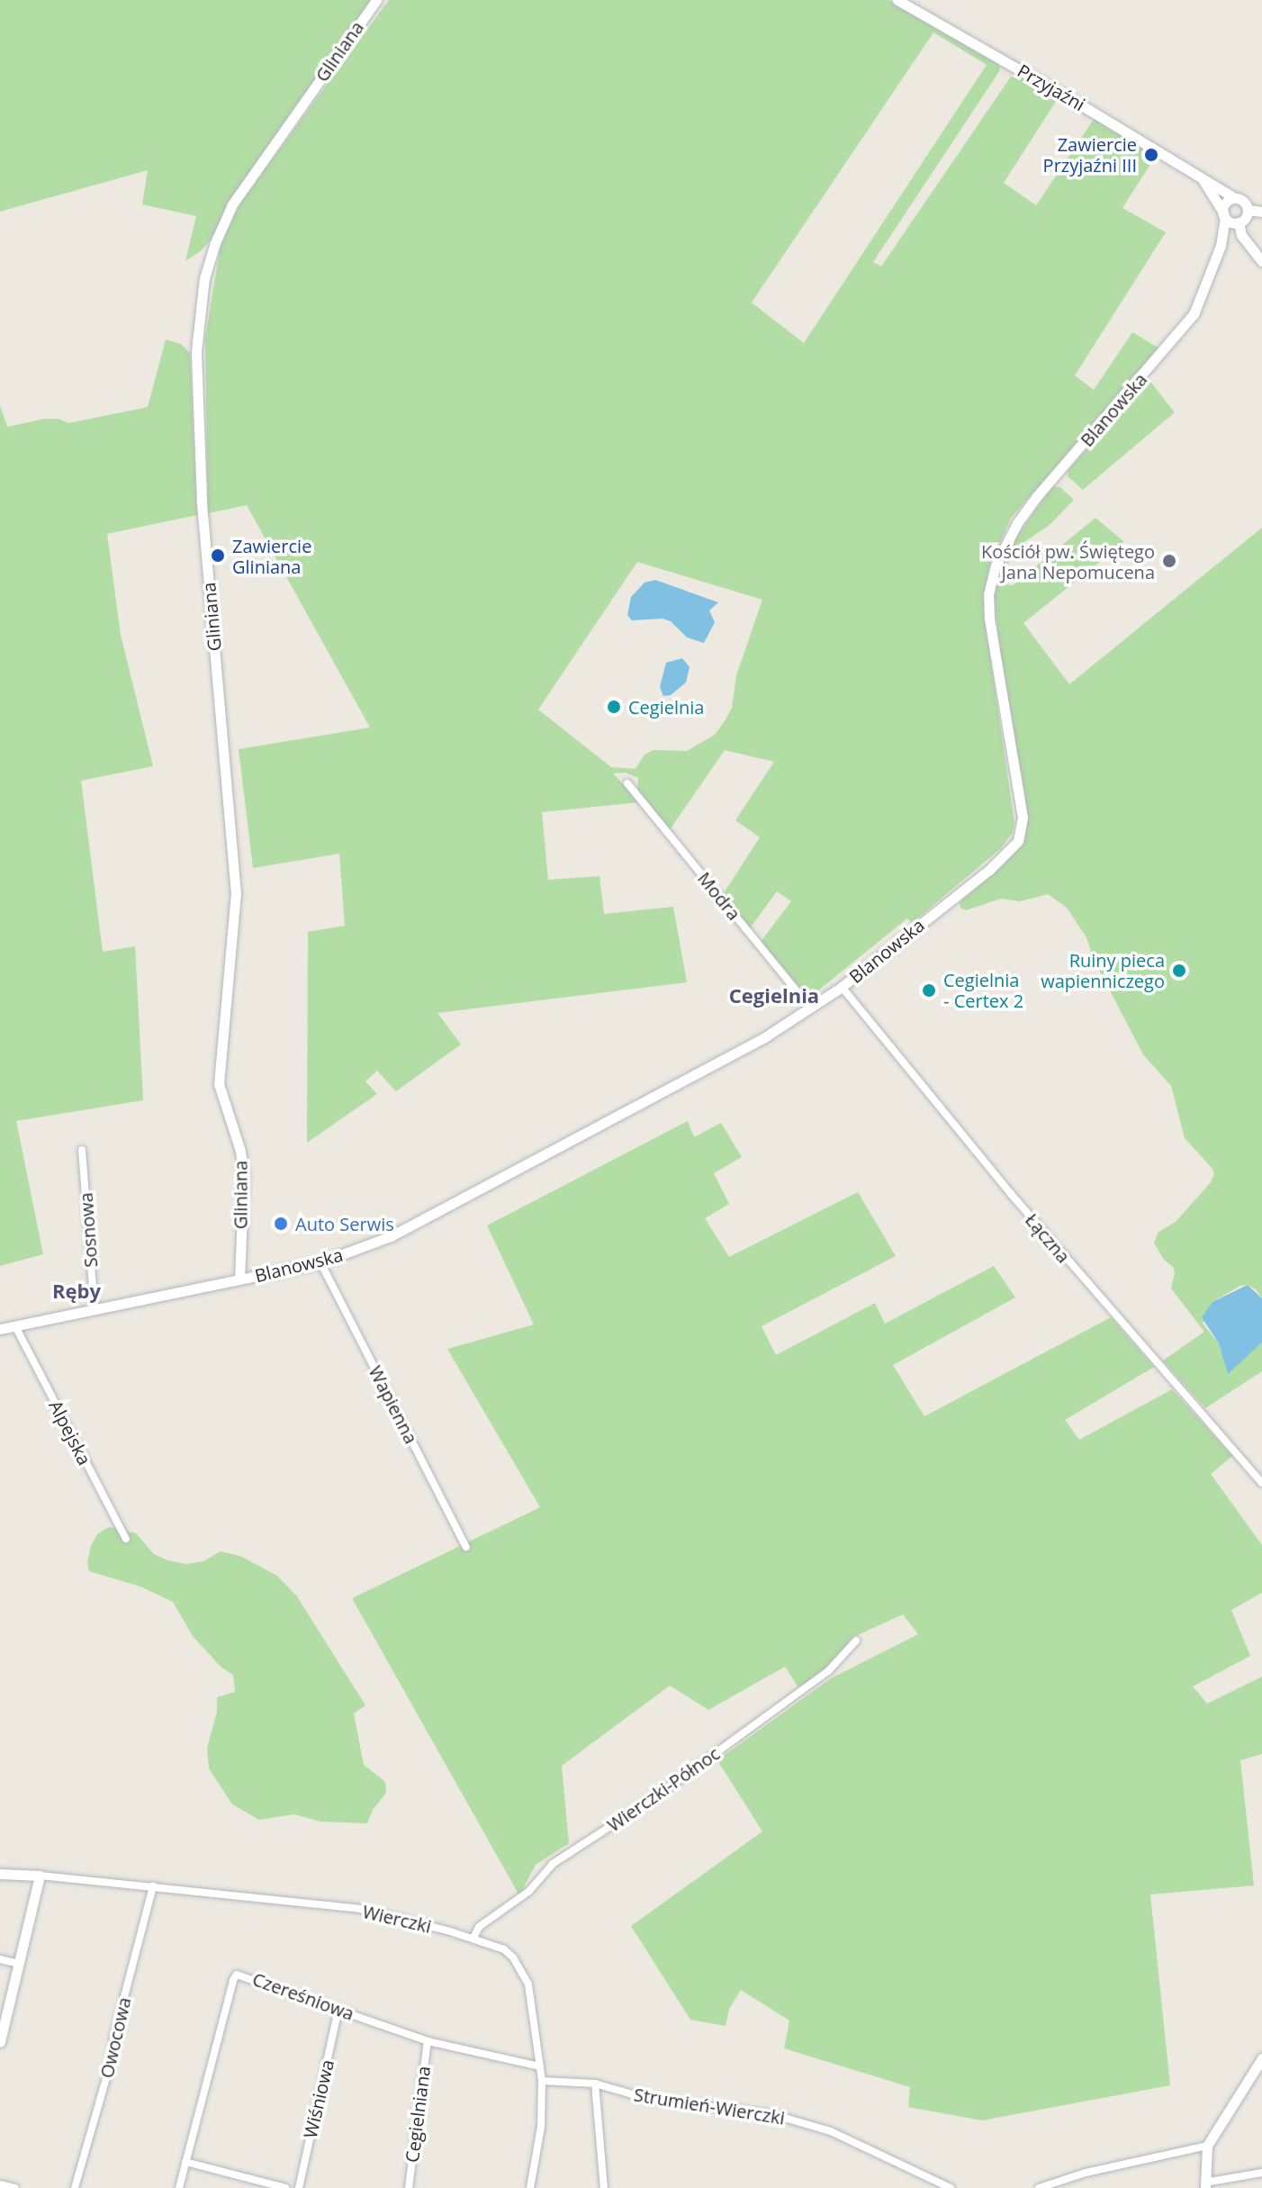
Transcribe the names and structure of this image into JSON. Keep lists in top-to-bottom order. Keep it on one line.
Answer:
{"streets":{"street":["Gliniana","Przyjaźni","Blanowska","Modra","Sosnowa","Łączna","Wapienna","Alpejska","Wierczki-Północ","Wierczki","Czereśniowa","Owocowa","Wiśniowa","Strumień-Wierczki","Cegielniana"]},"crossings":[["Gliniana","Blanowska"],["Przyjaźni","Blanowska"],["Blanowska","Modra"],["Blanowska","Sosnowa"],["Blanowska","Łączna"],["Blanowska","Wapienna"],["Blanowska","Alpejska"],["Wierczki-Północ","Wierczki"],["Wierczki","Czereśniowa"],["Wierczki","Owocowa"],["Wierczki","Strumień-Wierczki"],["Czereśniowa","Wiśniowa"],["Czereśniowa","Cegielniana"]],"districts":["Cegielnia","Ręby"],"places":["Zawiercie Przyjaźni III","Zawiercie Gliniana","Kościół pw. Świętego Jana Nepomucena","Cegielnia","Ruiny pieca wapienniczego","Cegielnia - Certex 2","Auto Serwis"]}
